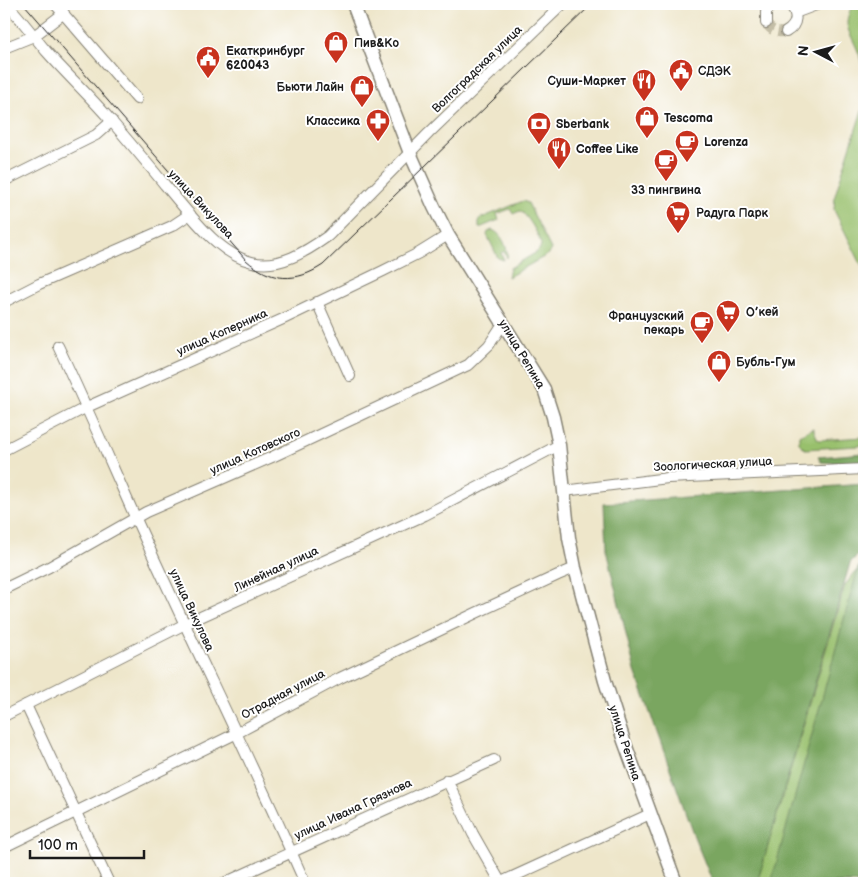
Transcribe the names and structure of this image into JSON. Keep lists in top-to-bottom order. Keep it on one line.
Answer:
{"streets":{"main road":["улица Репина"],"street":["Волгоградская улица","улица Викулова","улица Коперника","улица Котовского","Зоологическая улица","Линейная улица","Отрадная улица","улица Ивана Грязнова"]},"crossings":[["Волгоградская улица","улица Викулова"],["Волгоградская улица","улица Репина"],["улица Викулова","улица Коперника"],["улица Викулова","улица Репина"],["улица Викулова","улица Котовского"],["улица Викулова","Линейная улица"],["улица Викулова","Отрадная улица"],["улица Викулова","улица Ивана Грязнова"],["улица Коперника","улица Репина"],["улица Репина","улица Котовского"],["улица Репина","Зоологическая улица"],["улица Репина","Линейная улица"],["улица Репина","Отрадная улица"]],"places":{"shop":["Пив&Ко","Бьюти Лайн","Tescoma","Бубль-Гум"],"public building":["Екаткринбург 620043","СДЭК"],"restaurant":["Суши-Маркет","Coffee Like"],"pharmacy":["Классика"],"bank":["Sberbank"],"cafe":["Lorenza","33 пингвина","Французский пекарь"],"supermarket":["Радуга Парк","О’кей"]},"scale_bar":"100 m","north":"left"}
